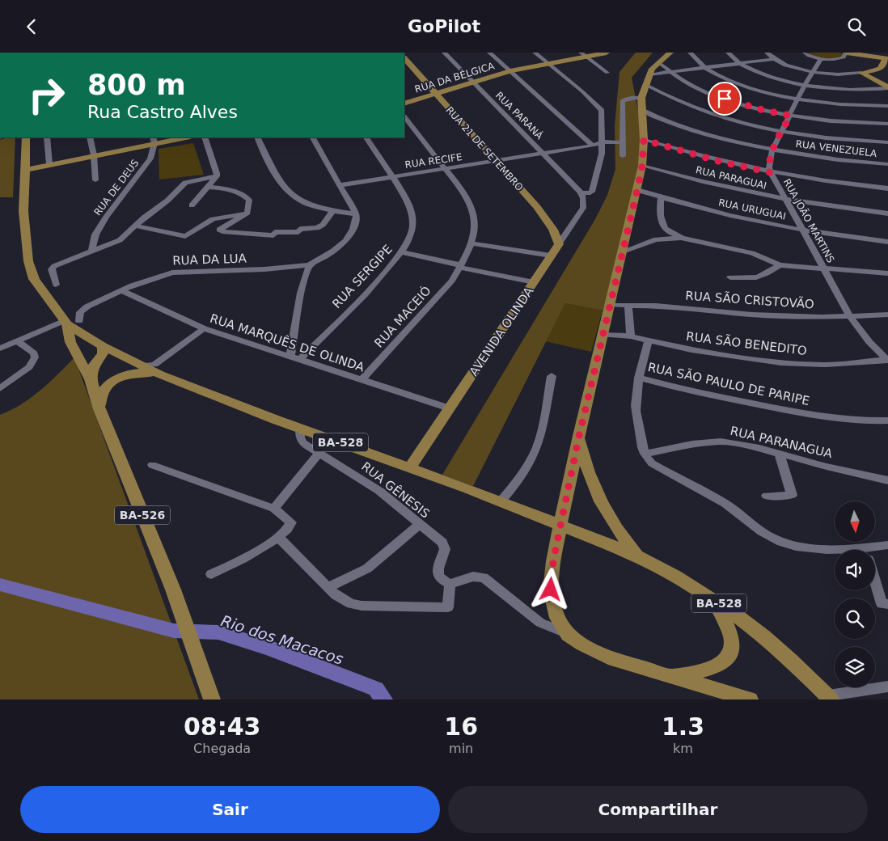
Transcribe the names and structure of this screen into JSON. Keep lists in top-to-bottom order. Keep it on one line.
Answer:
{"streets":{"main road":["RUA DA BÉLGICA","RUA 21 DE SETEMBRO","AVENIDA OLINDA","BA-528","BA-526"],"street":["RUA PARANÁ","RUA VENEZUELA","RUA RECIFE","RUA PARAGUAI","RUA DE DEUS","RUA URUGUAI","RUA JOÃO MARTINS","RUA DA LUA","RUA SERGIPE","RUA SÃO CRISTOVÃO","RUA MACEIÓ","RUA MARQUÊS DE OLINDA","RUA SÃO BENEDITO","RUA SÃO PAULO DE PARIPE","RUA PARANAGUA","RUA GÊNESIS"]},"crossings":[["RUA DA BÉLGICA","RUA PARANÁ"],["RUA DA BÉLGICA","RUA 21 DE SETEMBRO"],["RUA PARANÁ","RUA RECIFE"],["RUA PARANÁ","AVENIDA OLINDA"],["RUA 21 DE SETEMBRO","RUA RECIFE"],["RUA 21 DE SETEMBRO","AVENIDA OLINDA"],["RUA VENEZUELA","RUA JOÃO MARTINS"],["RUA RECIFE","RUA SERGIPE"],["RUA RECIFE","RUA MACEIÓ"],["RUA PARAGUAI","RUA JOÃO MARTINS"],["RUA URUGUAI","RUA JOÃO MARTINS"],["RUA JOÃO MARTINS","RUA SÃO CRISTOVÃO"],["RUA JOÃO MARTINS","RUA SÃO BENEDITO"],["RUA DA LUA","RUA MARQUÊS DE OLINDA"],["RUA SERGIPE","RUA MARQUÊS DE OLINDA"],["RUA MACEIÓ","RUA MARQUÊS DE OLINDA"],["AVENIDA OLINDA","RUA MARQUÊS DE OLINDA"],["AVENIDA OLINDA","BA-528"],["RUA SÃO PAULO DE PARIPE","RUA PARANAGUA"],["BA-528","RUA GÊNESIS"],["BA-528","BA-526"]],"water":["Rio dos Macacos"],"north":"bottom","page":{"header":"GoPilot","turn":["800 m","Rua Castro Alves"],"eta":["08:43","Chegada","16","min","1.3","km"],"buttons":["Sair","Compartilhar"]}}
